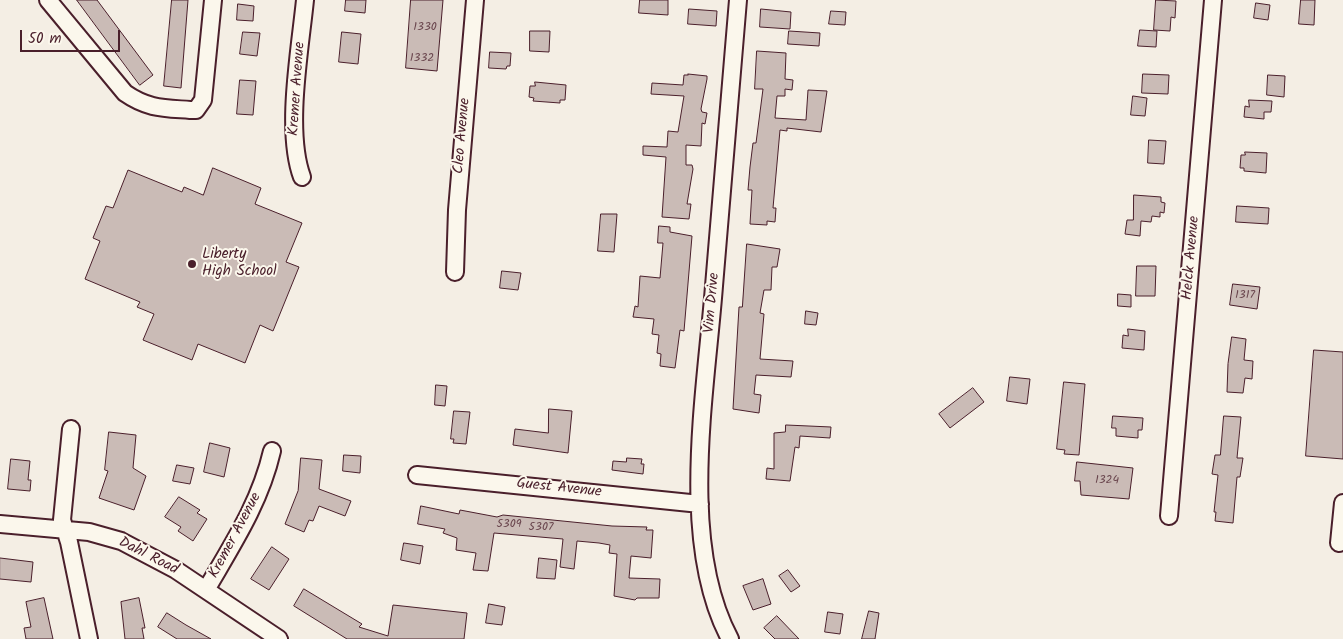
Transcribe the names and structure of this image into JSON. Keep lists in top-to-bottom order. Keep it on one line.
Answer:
{"streets":{"street":["Kremer Avenue","Cleo Avenue","Helck Avenue","Vim Drive","Guest Avenue","Dahl Road"]},"crossings":[["Kremer Avenue","Dahl Road"],["Vim Drive","Guest Avenue"]],"places":["Liberty High School"],"house_numbers":["1330","1332","1317","1324","5309","5307"],"scale_bar":"50 m"}
